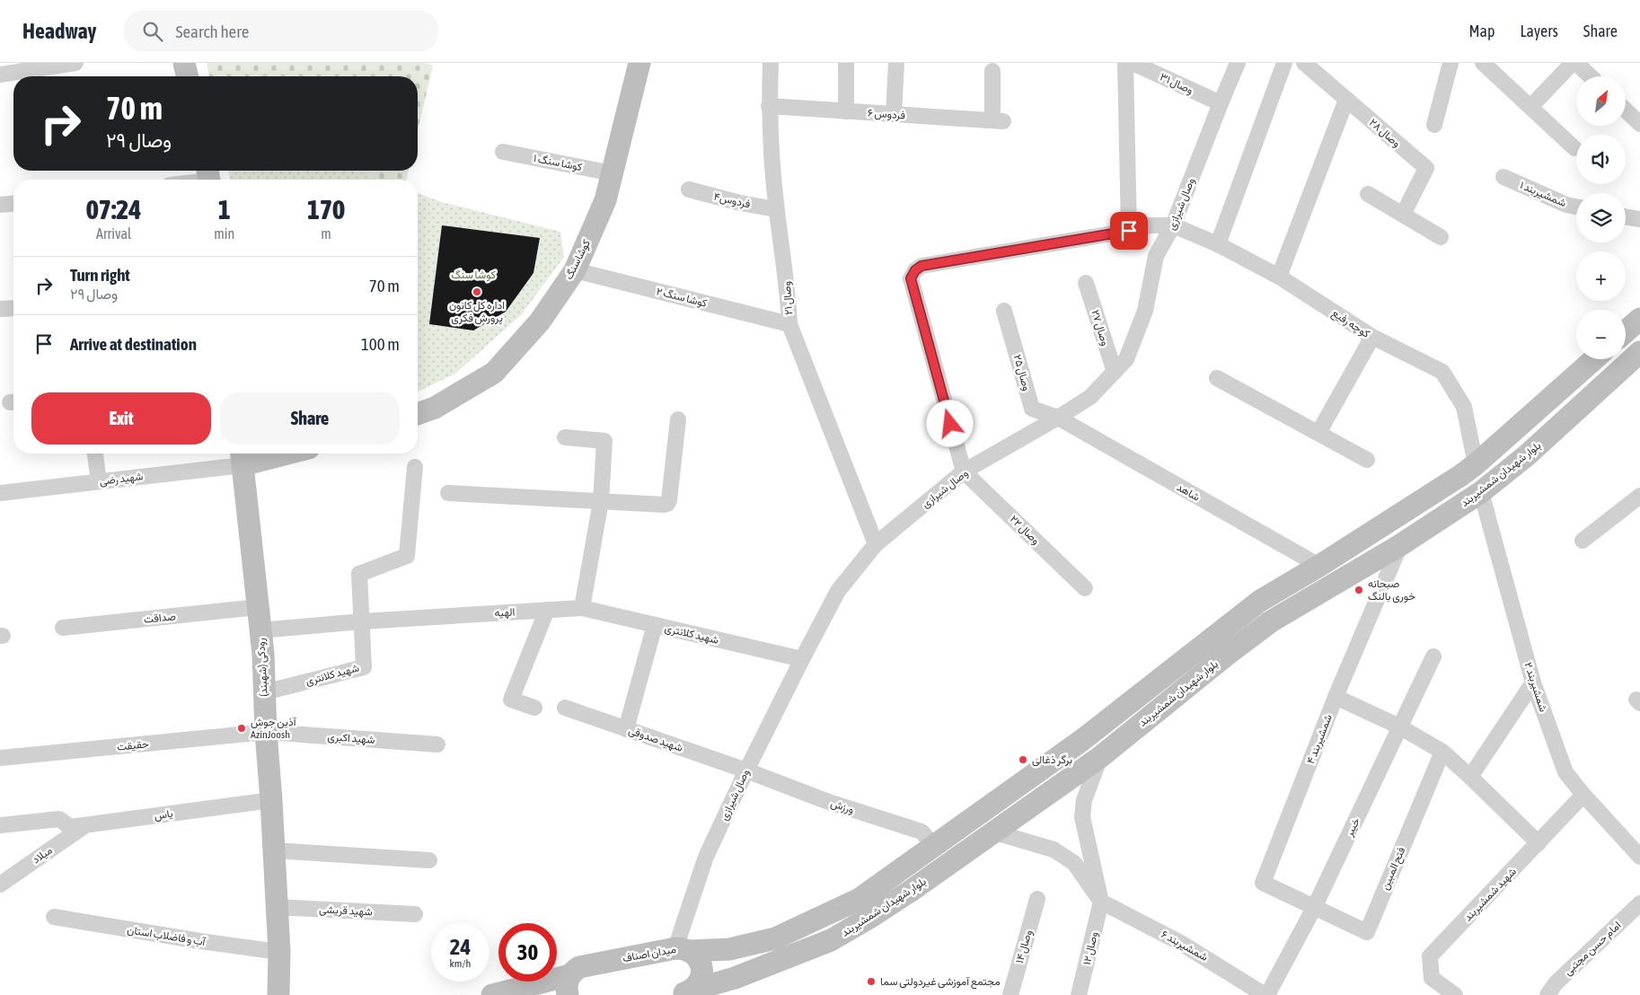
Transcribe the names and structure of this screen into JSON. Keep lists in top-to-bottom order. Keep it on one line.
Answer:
{"streets":{"main road":["کوشاسنگ","بلوار شهیدان شمشیربند","رودکی (شهبند)","میدان اصناف"],"street":["وصال ۳۱","فردوس ۶","وصال ۲۸","کوشا سنگ ۱","شمشیربند ۱","فردوس۴","وصال شیرازی","کوشا سنگ ۲","وصال ۲۱","کوچه رفیع","وصال ۲۷","وصال ۲۵","شهید رضی","شاهد","وصال ۲۲","الهیه","صداقت","شهید کلانتری","شمشیربند ۲","شهید اکبری","شهید صدوقی","شمشیربند ۴","حقیقت","ورزش","یاس","خیبر","میلاد","فتح المبین","شهید شمشیربند","شهید قریشی","آب و فاضلاب استان","شمشیربند ۶","وصال ۱۴","وصال ۱۲","امام حسن مجتبی"]},"crossings":[["وصال ۳۱","وصال شیرازی"],["فردوس ۶","وصال ۲۱"],["کوشا سنگ ۱","کوشاسنگ"],["فردوس۴","وصال ۲۱"],["وصال شیرازی","وصال ۲۱"],["وصال شیرازی","کوچه رفیع"],["وصال شیرازی","وصال ۲۷"],["وصال شیرازی","وصال ۲۵"],["وصال شیرازی","بلوار شهیدان شمشیربند"],["وصال شیرازی","شاهد"],["وصال شیرازی","وصال ۲۲"],["وصال شیرازی","شهید کلانتری"],["وصال شیرازی","شهید صدوقی"],["وصال شیرازی","ورزش"],["وصال شیرازی","میدان اصناف"],["کوشاسنگ","کوشا سنگ ۲"],["کوشا سنگ ۲","وصال ۲۱"],["کوچه رفیع","بلوار شهیدان شمشیربند"],["وصال ۲۵","شاهد"],["بلوار شهیدان شمشیربند","شاهد"],["بلوار شهیدان شمشیربند","شمشیربند ۲"],["بلوار شهیدان شمشیربند","شمشیربند ۴"],["بلوار شهیدان شمشیربند","ورزش"],["بلوار شهیدان شمشیربند","شمشیربند ۶"],["بلوار شهیدان شمشیربند","میدان اصناف"],["شهید رضی","رودکی (شهبند)"],["الهیه","شهید کلانتری"],["الهیه","رودکی (شهبند)"],["صداقت","رودکی (شهبند)"],["شهید کلانتری","رودکی (شهبند)"],["رودکی (شهبند)","شهید اکبری"],["رودکی (شهبند)","حقیقت"],["رودکی (شهبند)","یاس"],["رودکی (شهبند)","شهید قریشی"],["رودکی (شهبند)","آب و فاضلاب استان"],["شمشیربند ۲","شهید شمشیربند"],["شهید اکبری","حقیقت"],["شهید صدوقی","ورزش"],["شمشیربند ۴","خیبر"],["شمشیربند ۴","فتح المبین"],["یاس","میلاد"],["خیبر","فتح المبین"],["خیبر","شمشیربند ۶"],["شمشیربند ۶","وصال ۱۲"]],"parks":["کوشا سنگ"],"places":["اداره کل کانون پرورش فکری","صبحانه خوری بالنگ","آذین جوش AzinJoosh","برگر ذغالی","مجتمع آموزشی غیردولتی سما"],"north":"top right","page":{"header":"Headway","search":"Search here","nav":["Map","Layers","Share"],"map_buttons":["+","−"],"turn":["70 m","وصال ۲۹"],"eta":["07:24","Arrival","1","min","170","m"],"list":[{"name":"Turn right","note":"وصال ۲۹","value":"70 m"},{"name":"Arrive at destination","value":"100 m"}],"buttons":["Exit","Share"],"speed":"24 km/h","limit":"30"}}
